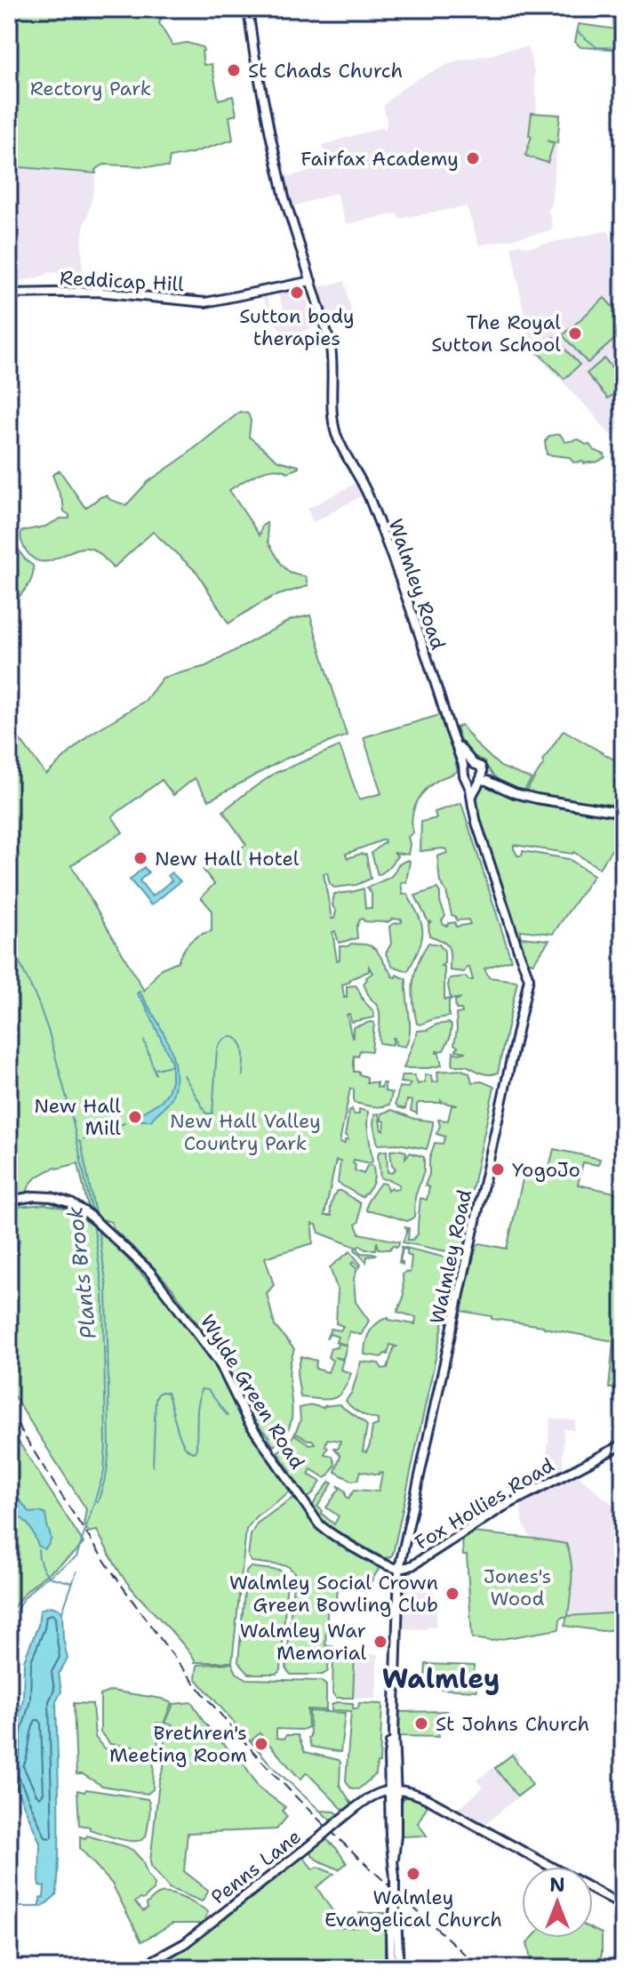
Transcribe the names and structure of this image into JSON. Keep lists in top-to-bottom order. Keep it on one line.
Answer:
{"streets":{"main road":["Reddicap Hill","Walmley Road","Wylde Green Road","Fox Hollies Road","Penns Lane"]},"crossings":[["Reddicap Hill","Walmley Road"],["Walmley Road","Wylde Green Road"],["Walmley Road","Fox Hollies Road"],["Walmley Road","Penns Lane"],["Wylde Green Road","Fox Hollies Road"]],"districts":["Walmley"],"water":["Plants Brook"],"parks":["Rectory Park","New Hall Valley Country Park","Jones's Wood"],"places":["St Chads Church","Fairfax Academy","Sutton body therapies","The Royal Sutton School","New Hall Hotel","New Hall Mill","YogoJo","Walmley Social Crown Green Bowling Club","Walmley War Memorial","St Johns Church","Brethren's Meeting Room","Walmley Evangelical Church"],"north":"top"}
